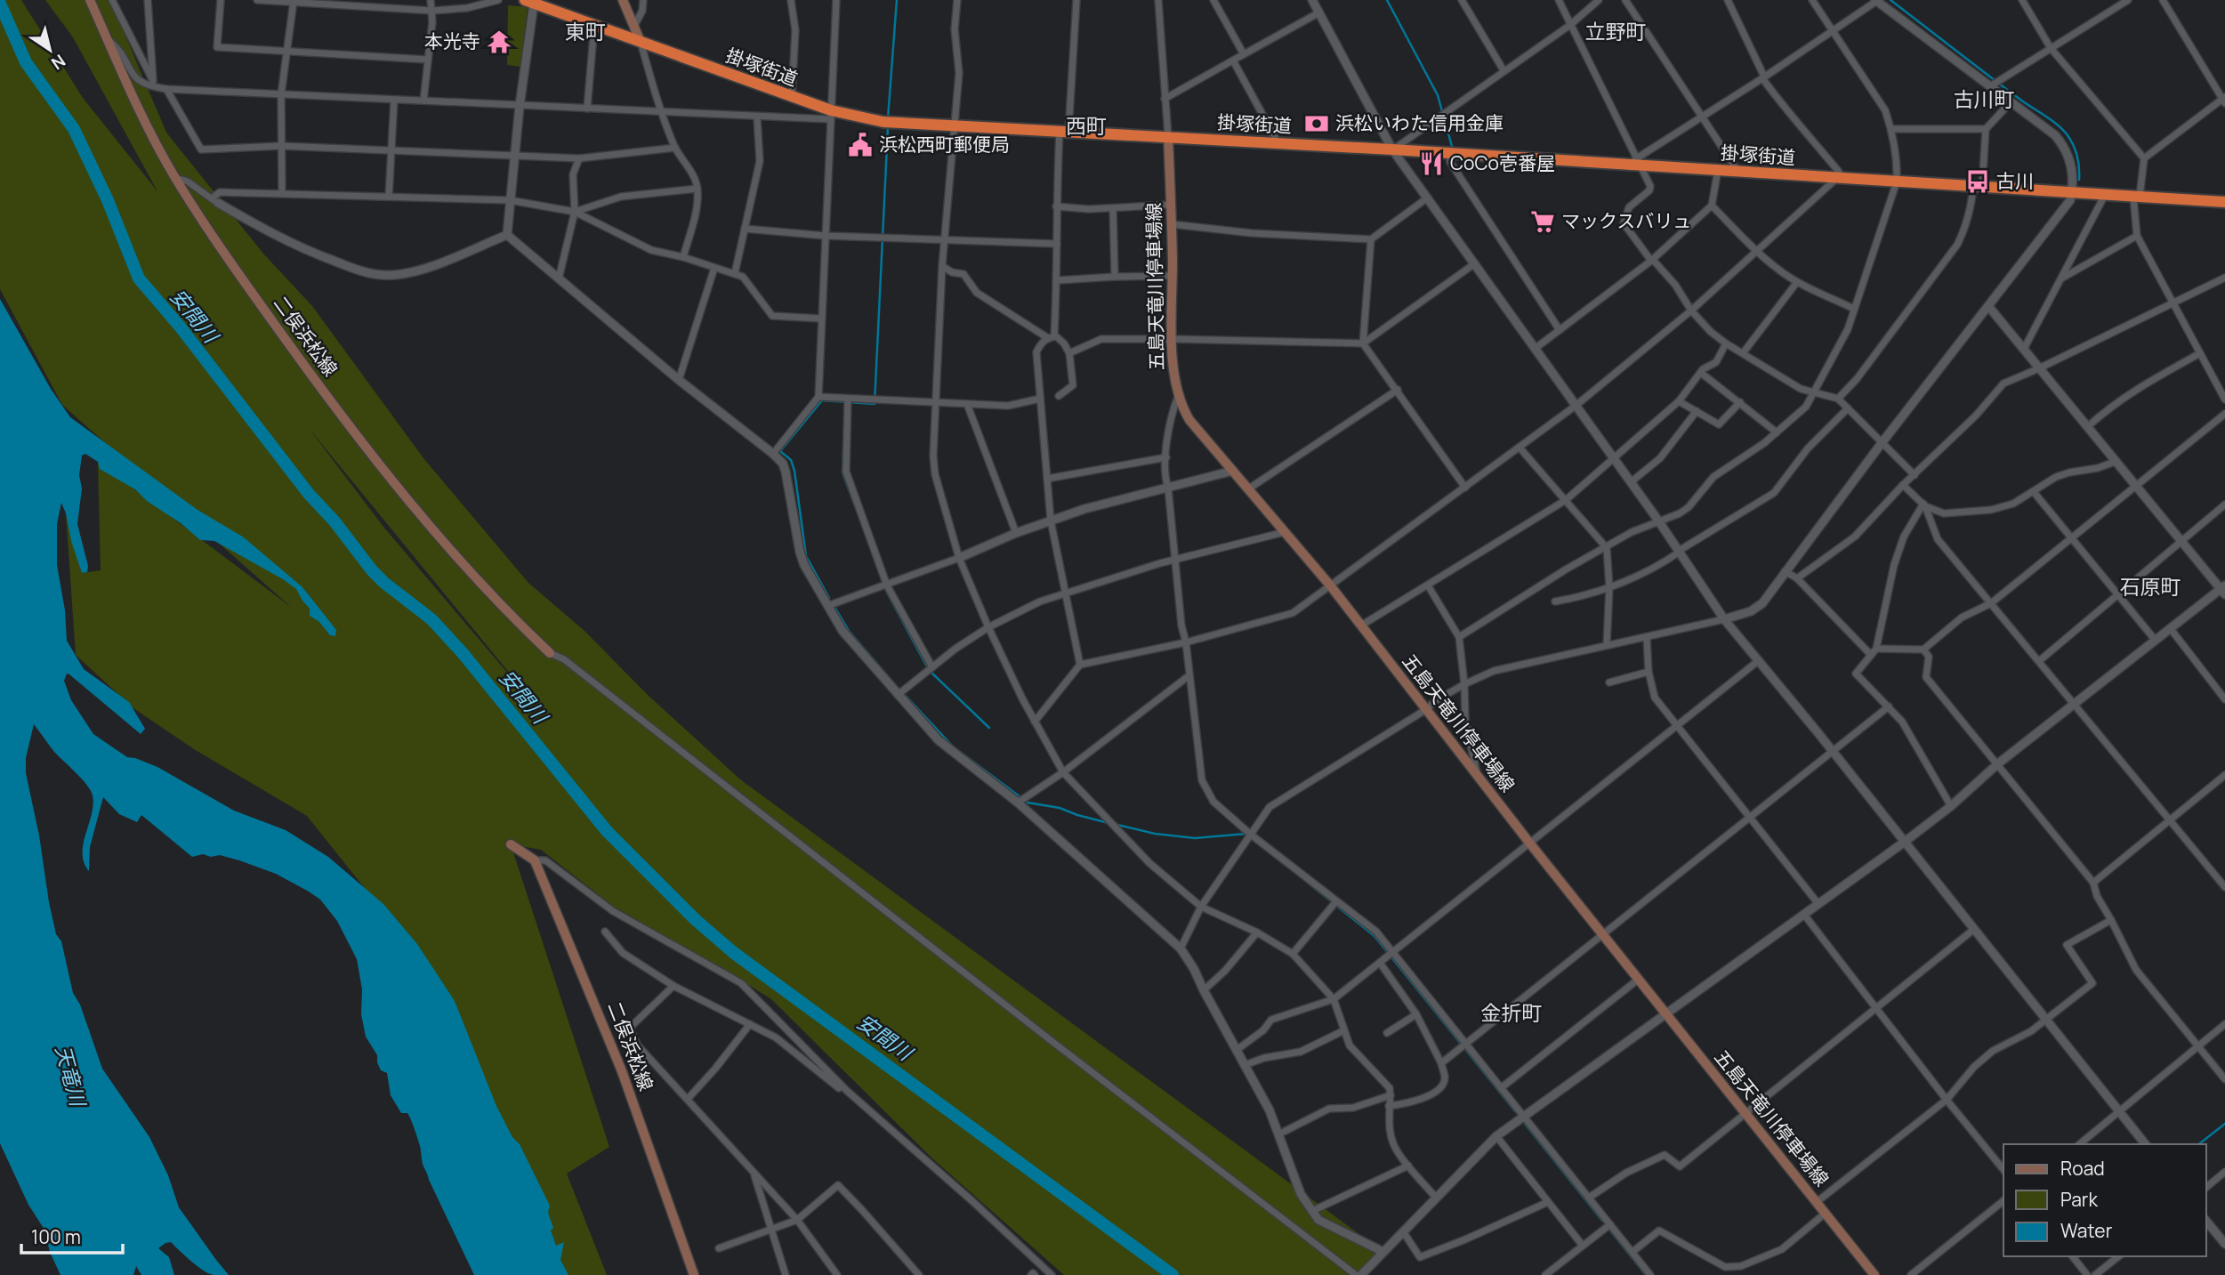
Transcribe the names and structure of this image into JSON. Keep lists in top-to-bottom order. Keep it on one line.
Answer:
{"streets":{"highway":["掛塚街道"],"main road":["五島天竜川停車場線","二俣浜松線"]},"crossings":[["掛塚街道","五島天竜川停車場線"]],"districts":["東町","立野町","古川町","西町","石原町","金折町"],"water":["安間川","天竜川"],"places":{"temple":["本光寺"],"bank":["浜松いわた信用金庫"],"public building":["浜松西町郵便局"],"restaurant":["CoCo壱番屋"],"bus stop":["古川"],"supermarket":["マックスバリュ"]},"legend":["Road","Park","Water"],"scale_bar":"100 m","north":"bottom right"}
